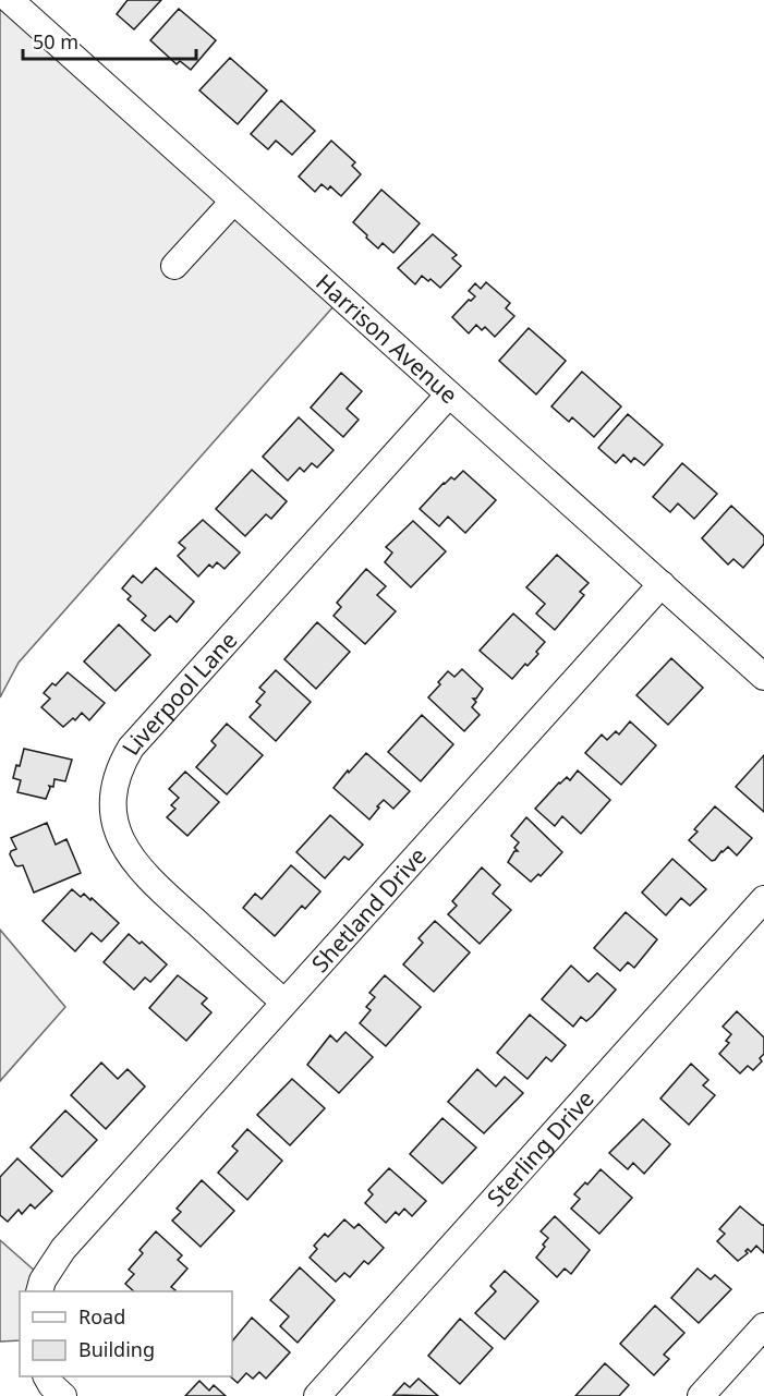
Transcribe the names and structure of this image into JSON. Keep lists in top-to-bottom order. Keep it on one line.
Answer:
{"streets":{"street":["Harrison Avenue","Liverpool Lane","Shetland Drive","Sterling Drive"]},"crossings":[["Harrison Avenue","Liverpool Lane"],["Harrison Avenue","Shetland Drive"],["Liverpool Lane","Shetland Drive"]],"legend":["Road","Building"],"scale_bar":"50 m"}
